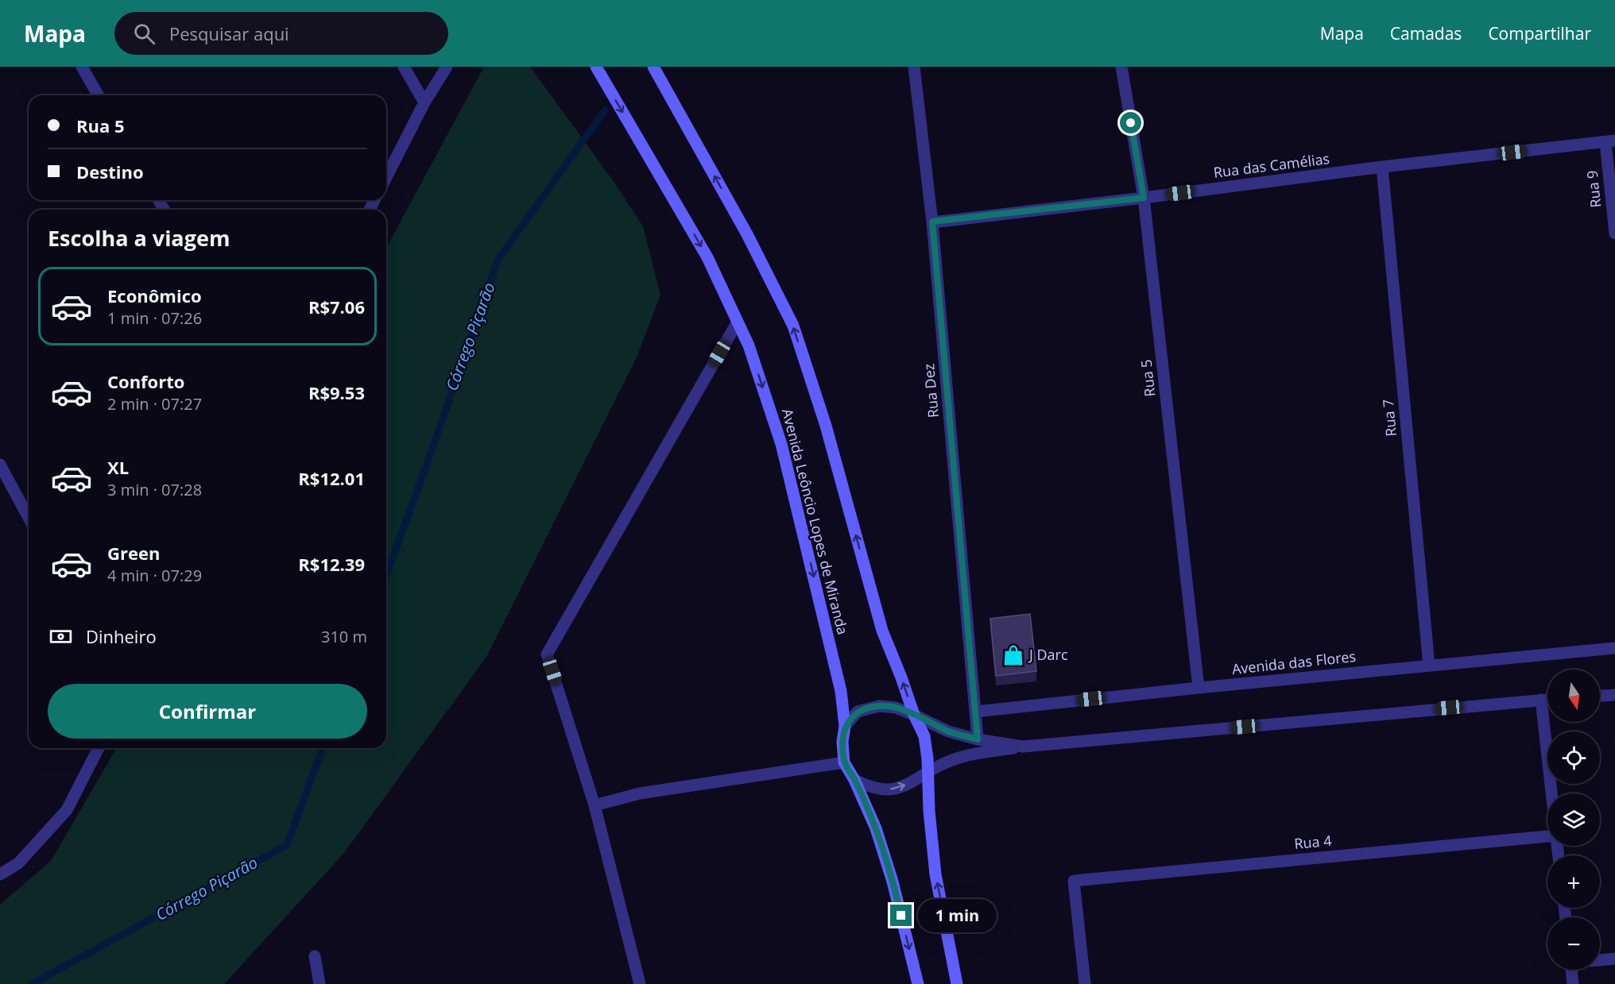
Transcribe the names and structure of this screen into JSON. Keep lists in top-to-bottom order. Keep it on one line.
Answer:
{"streets":{"main road":["Avenida Leôncio Lopes de Miranda"],"street":["Rua das Camélias","Rua 9","Rua 5","Rua Dez","Rua 7","Avenida das Flores","Rua 4"]},"crossings":[["Rua das Camélias","Rua 9"],["Rua das Camélias","Rua 5"],["Rua das Camélias","Rua Dez"],["Rua das Camélias","Rua 7"],["Rua 5","Avenida das Flores"],["Rua Dez","Avenida das Flores"],["Rua 7","Avenida das Flores"]],"water":["Córrego Piçarão"],"places":{"shop":["J Darc"]},"north":"bottom","page":{"header":"Mapa","search":"Pesquisar aqui","nav":["Mapa","Camadas","Compartilhar"],"banner":["Rua 5","Destino"],"heading":"Escolha a viagem","list":[{"name":"Econômico","note":"1 min · 07:26","value":"R$7.06"},{"name":"Conforto","note":"2 min · 07:27","value":"R$9.53"},{"name":"XL","note":"3 min · 07:28","value":"R$12.01"},{"name":"Green","note":"4 min · 07:29","value":"R$12.39"}],"pay":["Dinheiro","310 m"],"map_buttons":["+","−"],"buttons":"Confirmar","bubble":"1 min"}}
